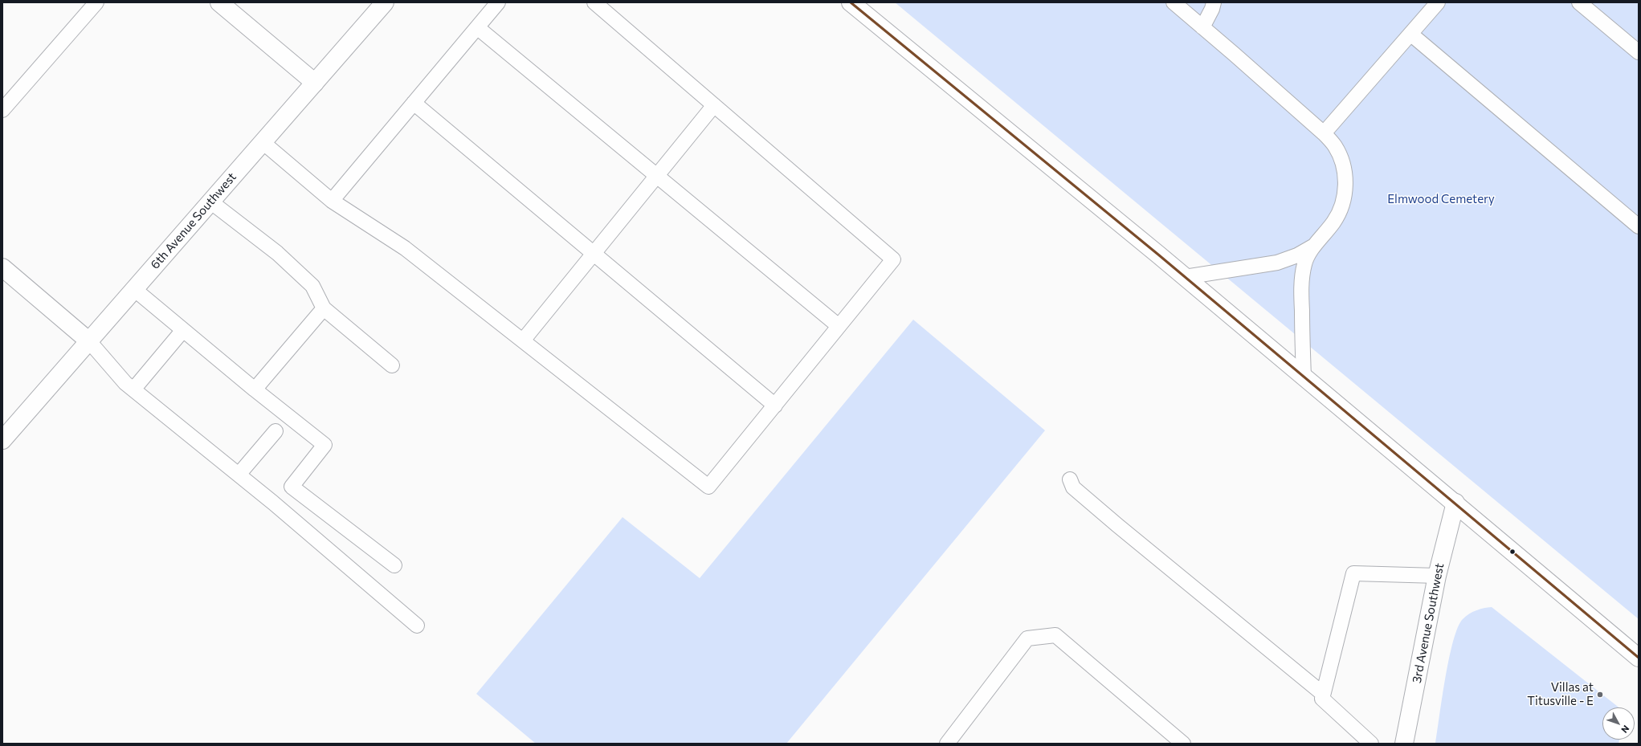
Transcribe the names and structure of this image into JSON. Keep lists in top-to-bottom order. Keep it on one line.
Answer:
{"streets":{"main road":["6th Avenue Southwest","3rd Avenue Southwest"]},"parks":["Elmwood Cemetery"],"places":["Villas at Titusville - E"],"north":"bottom right"}
